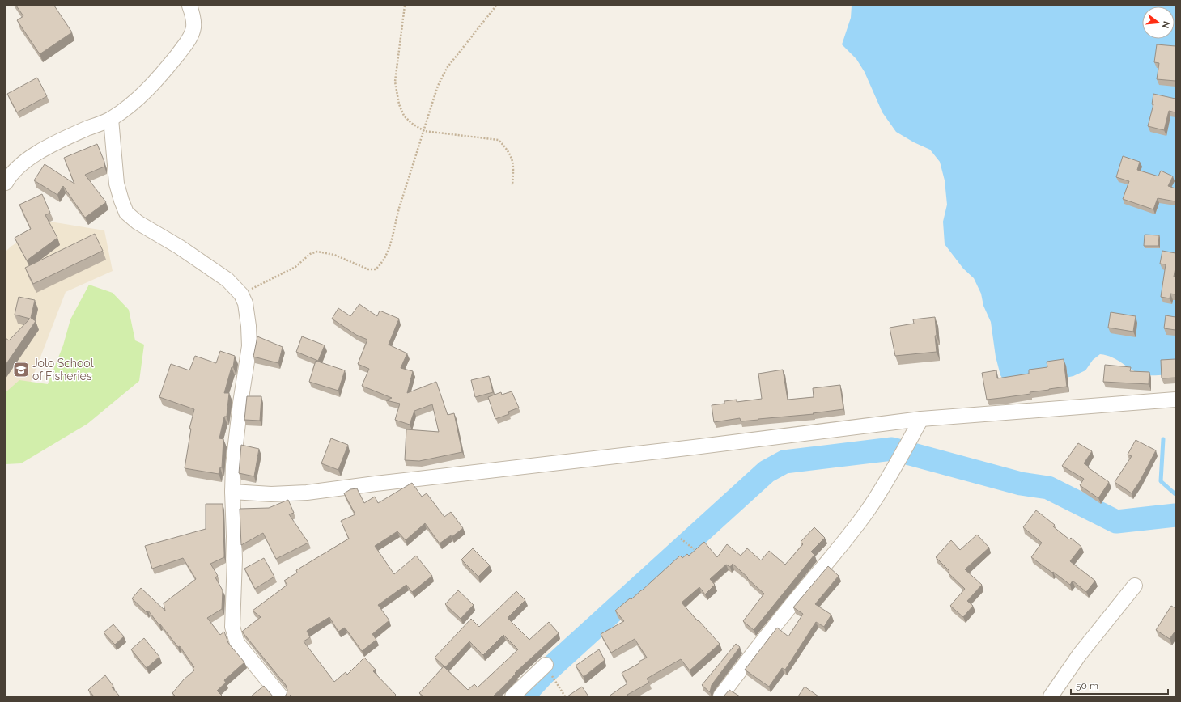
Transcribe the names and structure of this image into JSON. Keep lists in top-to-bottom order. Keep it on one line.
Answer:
{"places":{"school or university":["Jolo School of Fisheries"]},"scale_bar":"50 m","north":"right"}
